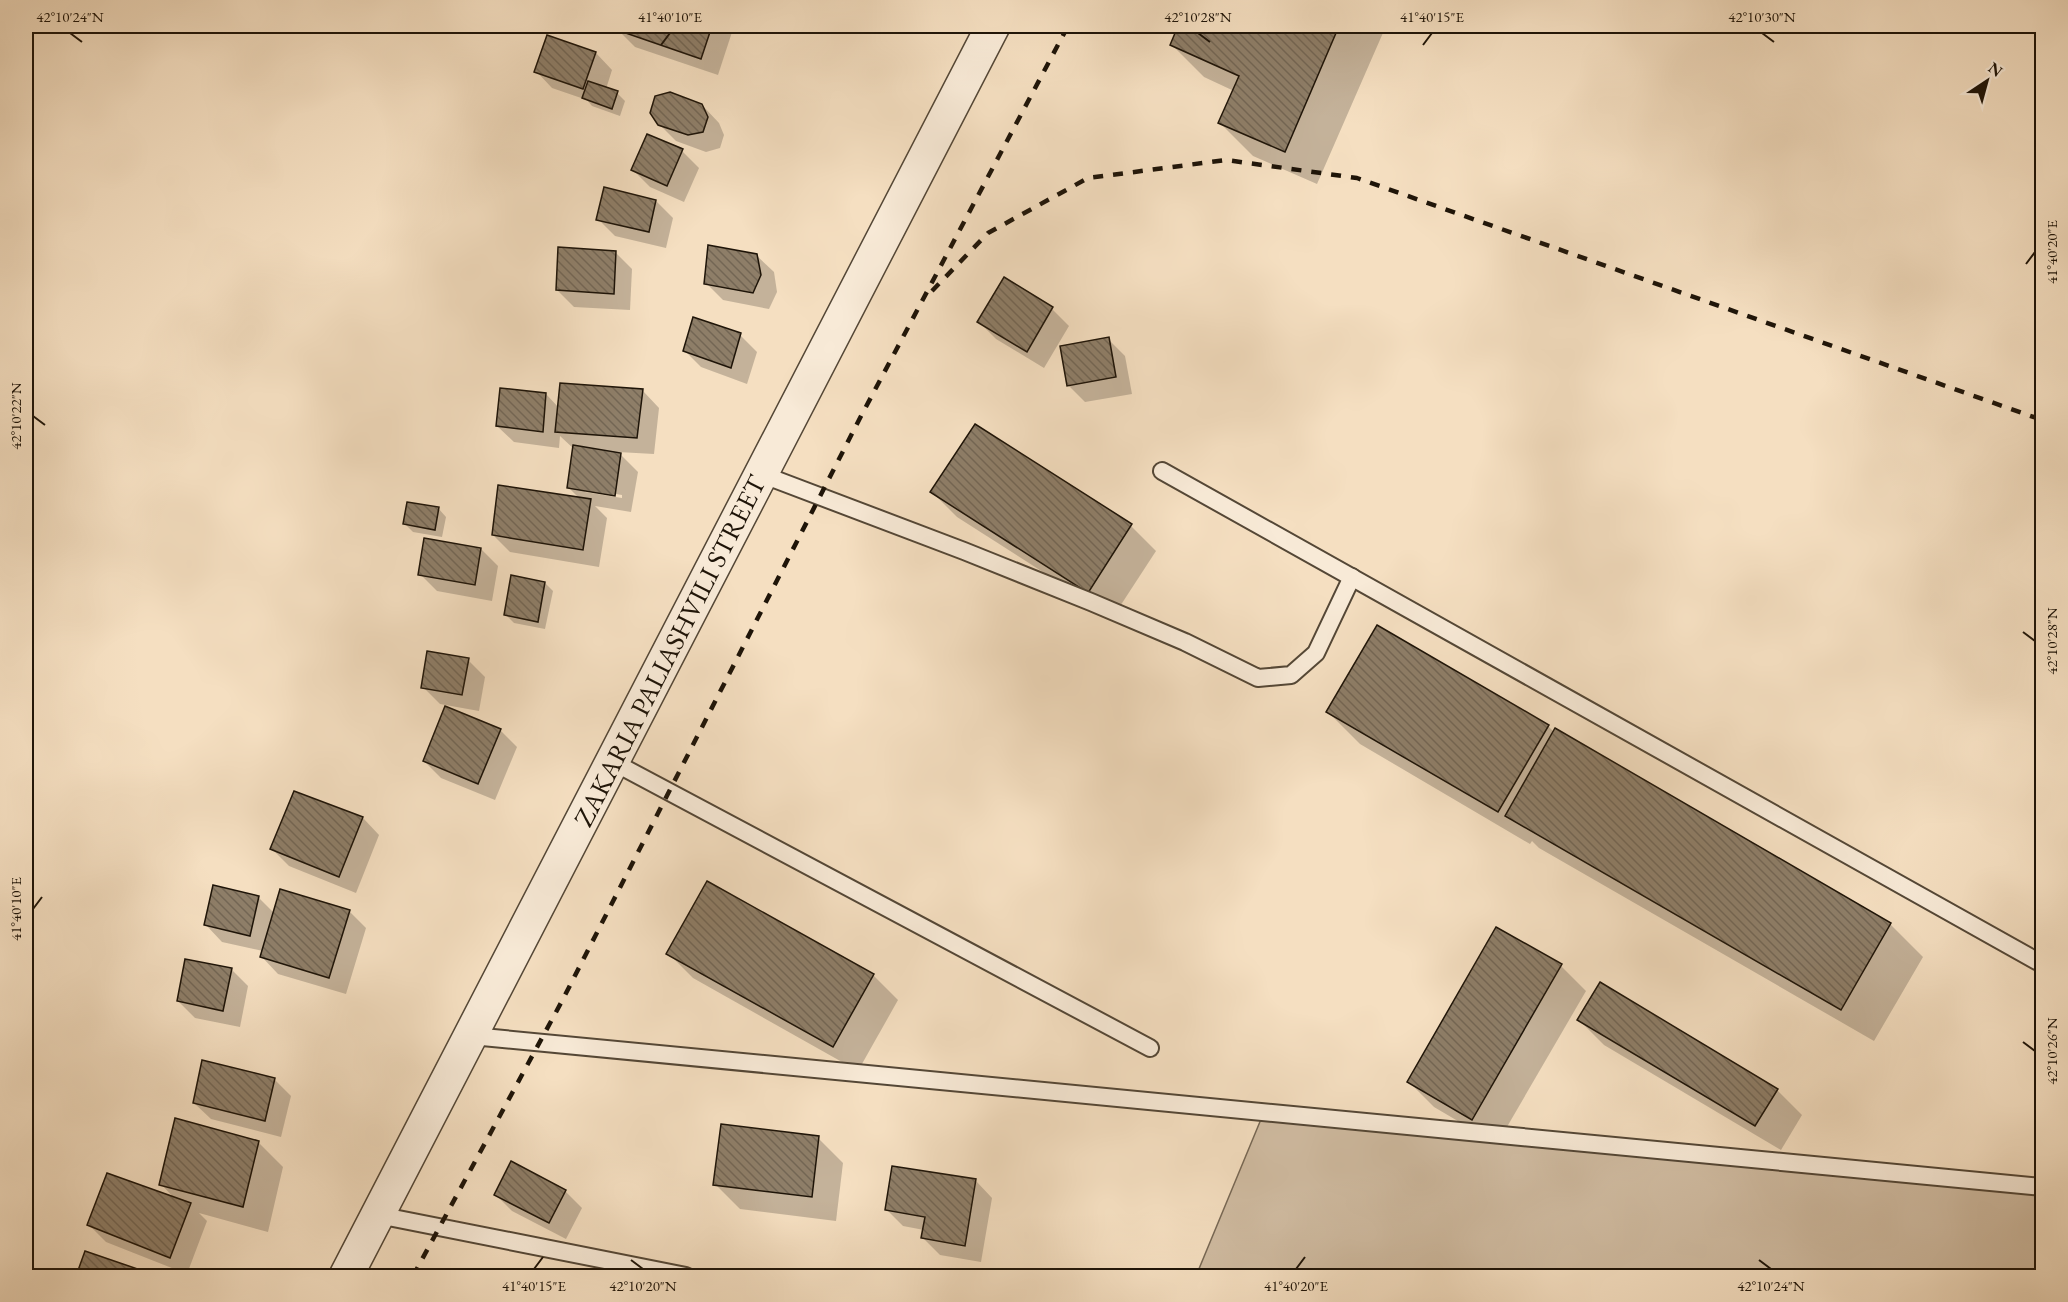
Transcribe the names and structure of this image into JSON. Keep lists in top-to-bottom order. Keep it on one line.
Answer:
{"streets":{"street":["ZAKARIA PALIASHVILI STREET"]},"north":"top right","coordinates":["42°10'24\"N","41°40'10\"E","42°10'28\"N","41°40'15\"E","42°10'30\"N","41°40'20\"E","42°10'22\"N","42°10'26\"N","42°10'20\"N"]}
